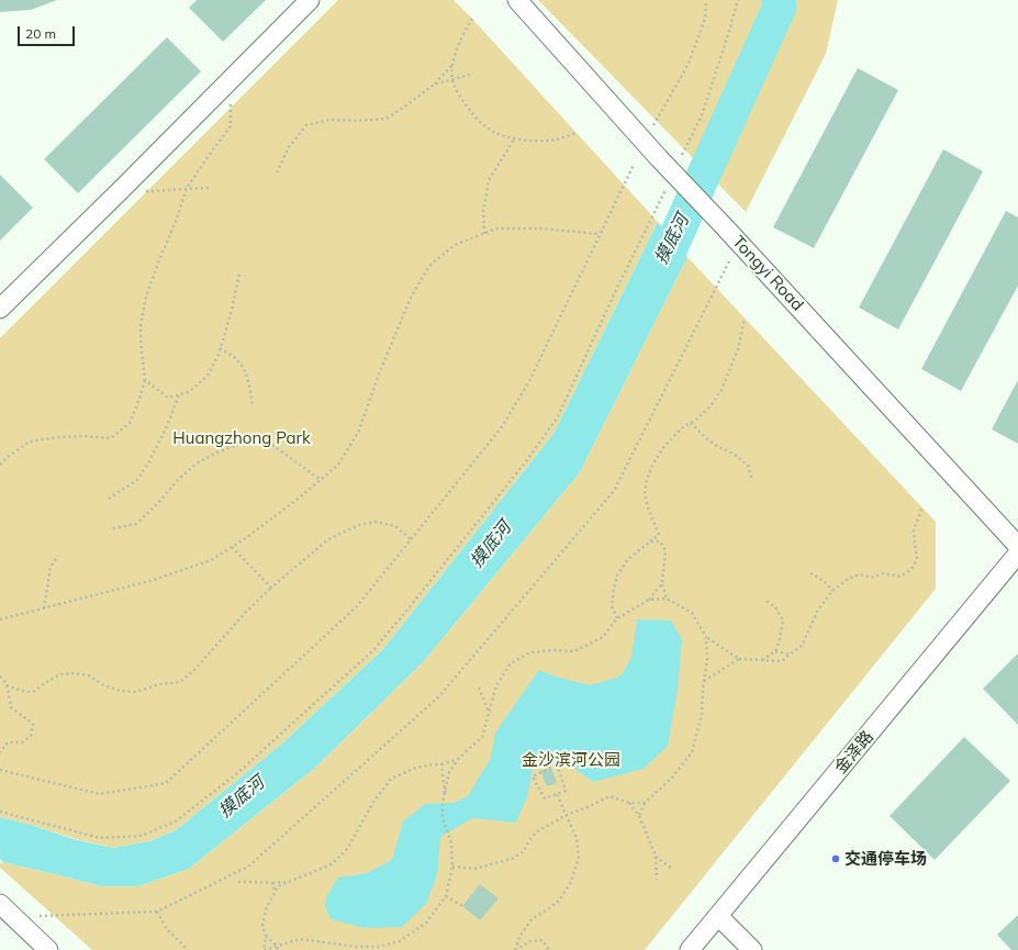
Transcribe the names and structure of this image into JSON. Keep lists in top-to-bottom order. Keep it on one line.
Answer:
{"streets":{"street":["Tongyi Road","金泽路"]},"water":["摸底河"],"parks":["Huangzhong Park","金沙滨河公园"],"places":["交通停车场"],"scale_bar":"20 m"}
